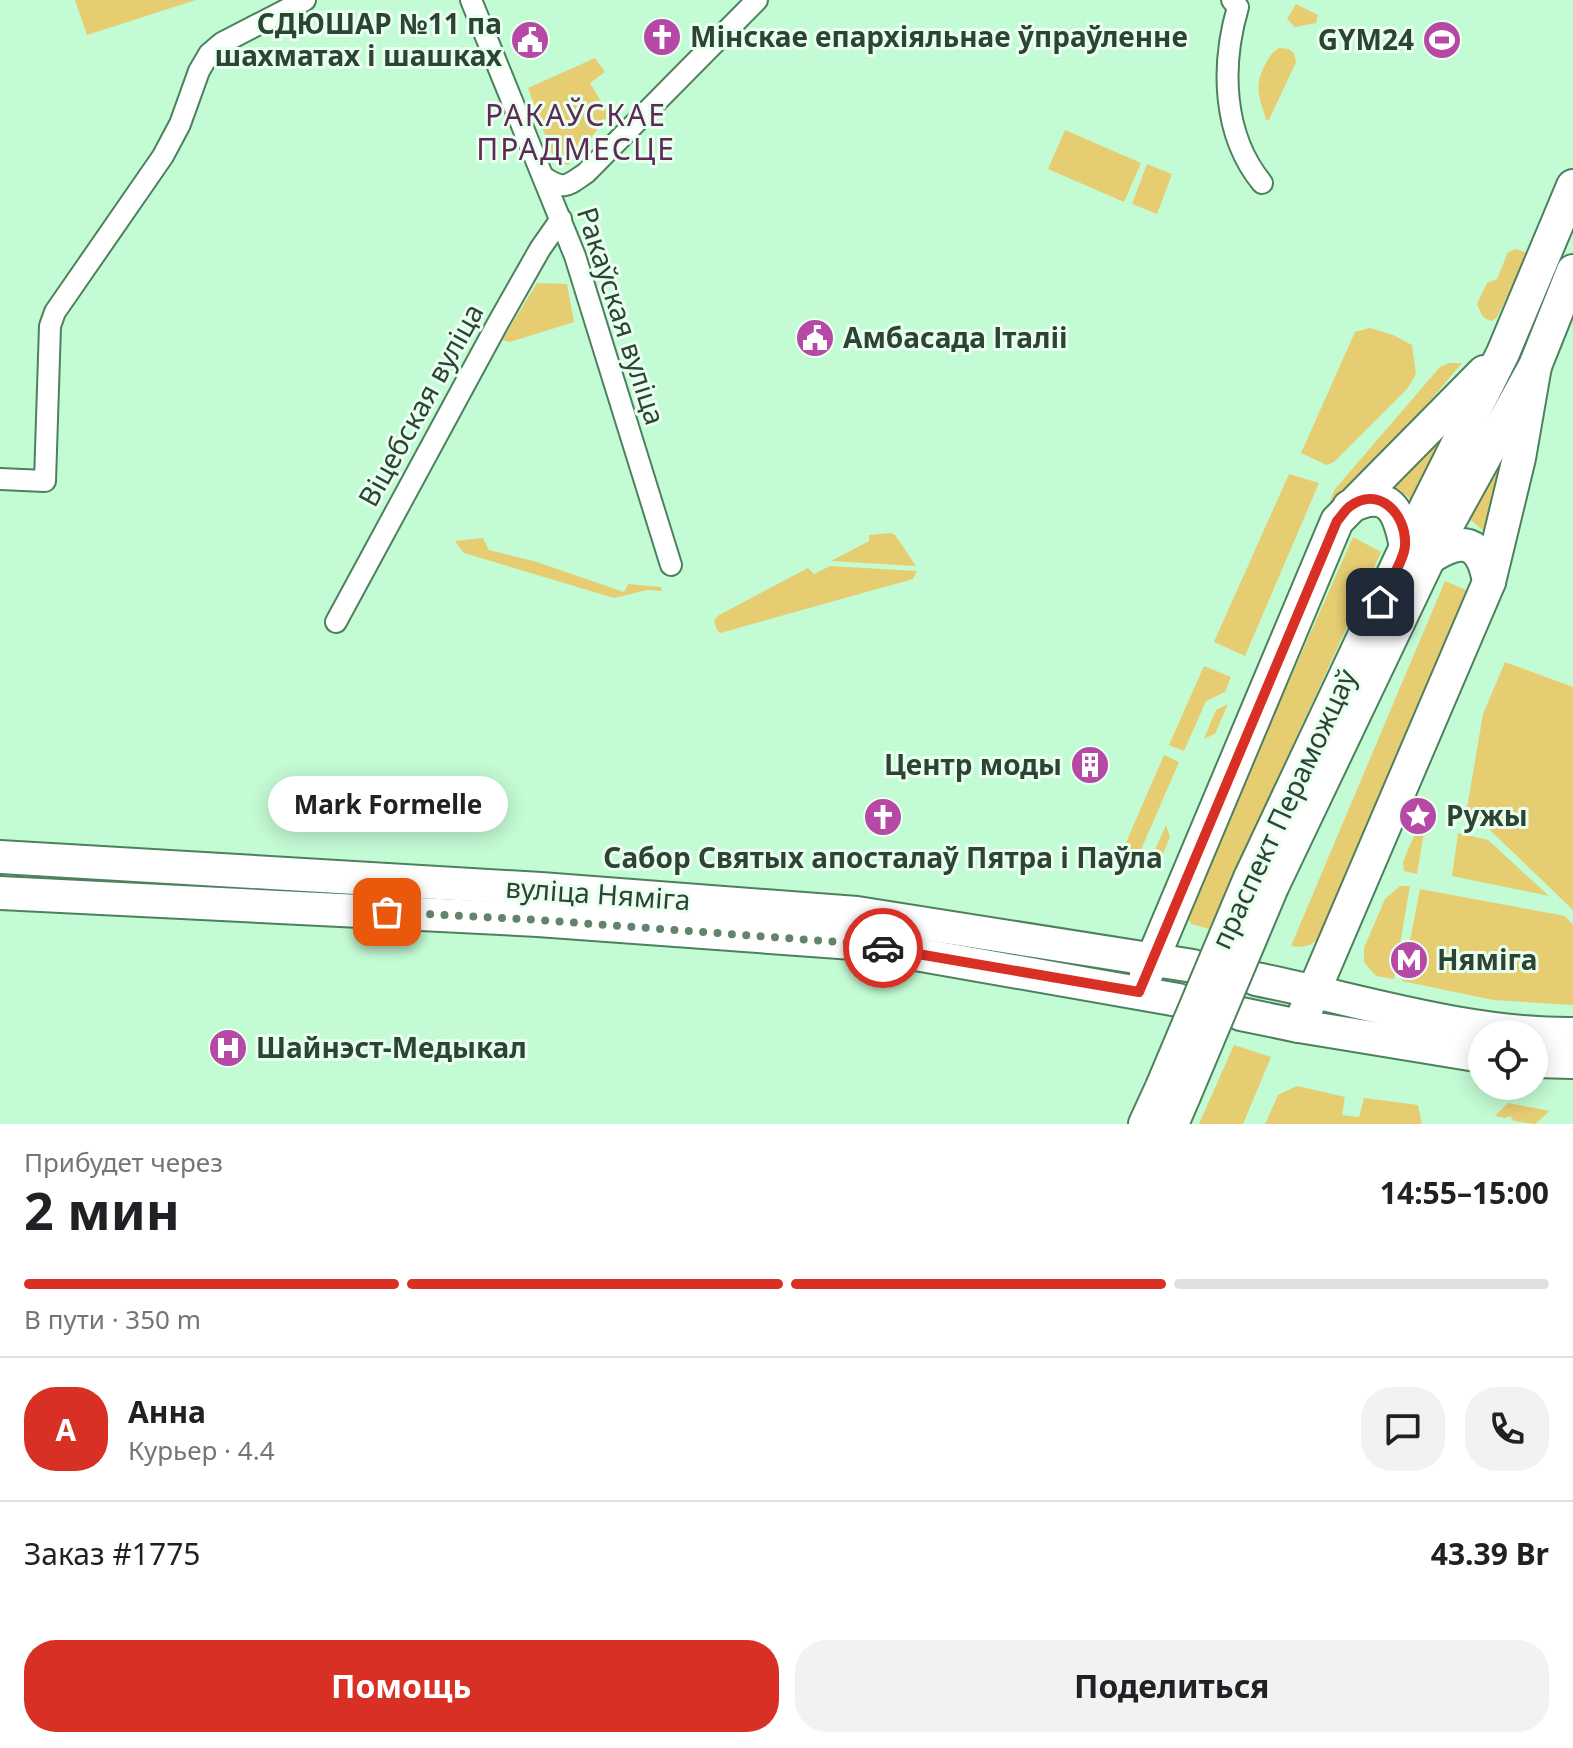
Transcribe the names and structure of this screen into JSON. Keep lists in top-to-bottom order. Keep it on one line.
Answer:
{"streets":{"main road":["праспект Пераможцаў","вуліца Няміга"],"street":["Ракаўская вуліца","Віцебская вуліца"]},"crossings":[["Ракаўская вуліца","Віцебская вуліца"]],"districts":["РАКАЎСКАЕ ПРАДМЕСЦЕ"],"places":{"church":["Мінскае епархіяльнае ўпраўленне","Сабор Святых апосталаў Пятра і Паўла"],"public building":["СДЮШАР №11 па шахматах і шашках","Амбасада Італіі"],"sports":["GYM24"],"building":["Центр моды"],"place":["Ружы"],"other":["Mark Formelle"],"metro station":["Няміга"],"hospital":["Шайнэст-Медыкал"]},"page":{"bubble":"Mark Formelle","heading":["2 мин","Прибудет через","14:55–15:00"],"panel":["Анна","Курьер · 4.4","Заказ #1775","43.39 Br"],"bar":"В пути · 350 m","round":"А","buttons":["Помощь","Поделиться"]}}
